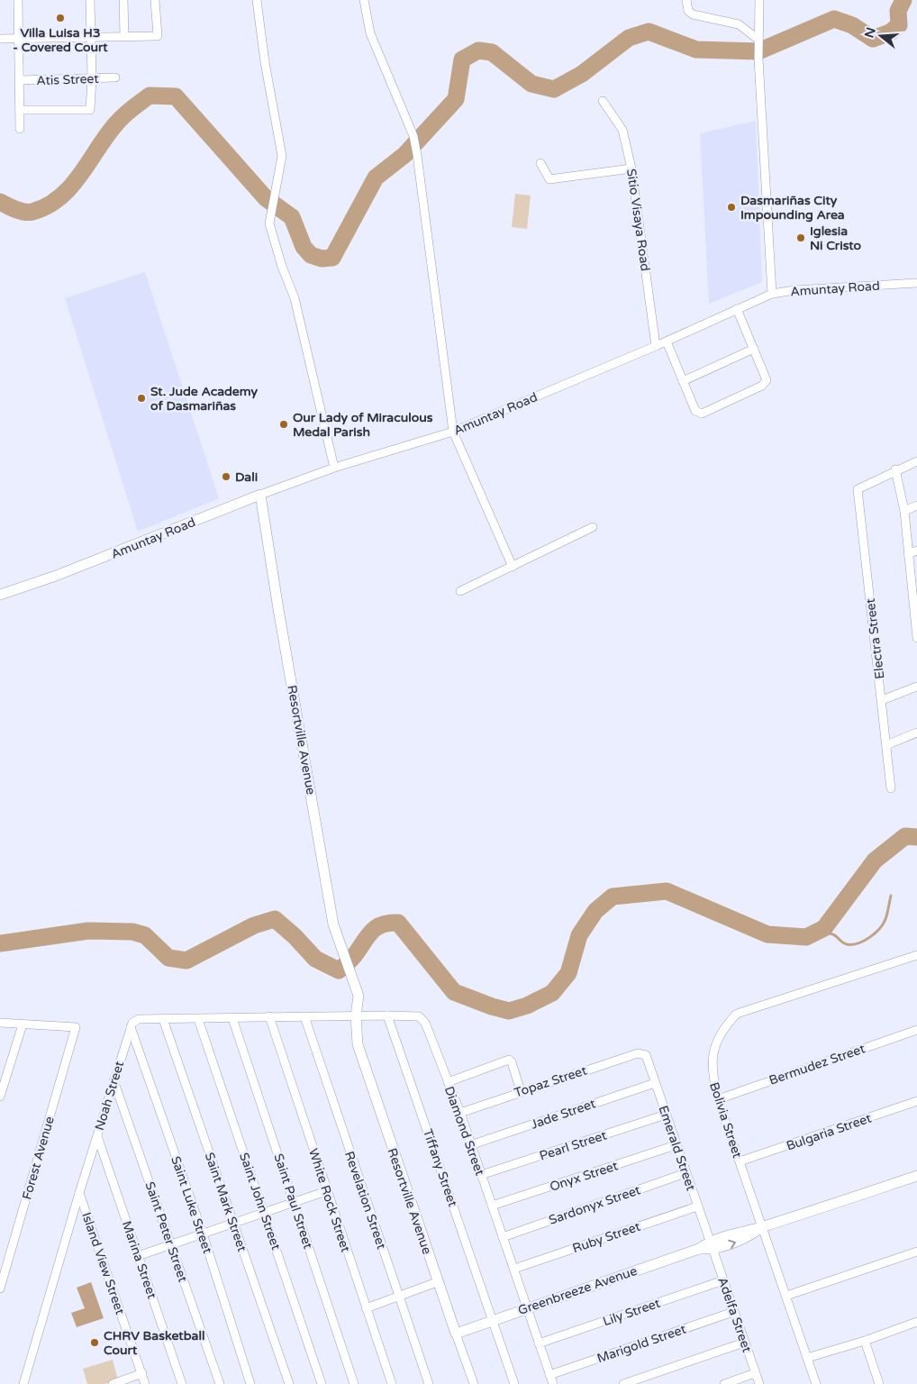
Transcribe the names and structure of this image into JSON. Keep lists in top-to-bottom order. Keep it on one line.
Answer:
{"streets":{"street":["Atis Street","Sitio Visaya Road","Amuntay Road","Electra Street","Resortville Avenue","Bermudez Street","Topaz Street","Noah Street","Jade Street","Bolivia Street","Diamond Street","Bulgaria Street","Pearl Street","Emerald Street","Forest Avenue","Tiffany Street","Onyx Street","White Rock Street","Revelation Street","Saint John Street","Saint Paul Street","Saint Mark Street","Saint Luke Street","Sardonyx Street","Saint Peter Street","Ruby Street","Marina Street","Island View Street","Greenbreeze Avenue","Lily Street","Adelfa Street","Marigold Street"]},"crossings":[["Sitio Visaya Road","Amuntay Road"],["Amuntay Road","Resortville Avenue"],["Resortville Avenue","Diamond Street"],["Resortville Avenue","Greenbreeze Avenue"],["Bermudez Street","Bolivia Street"],["Topaz Street","Diamond Street"],["Topaz Street","Emerald Street"],["Noah Street","Saint Luke Street"],["Noah Street","Saint Peter Street"],["Noah Street","Marina Street"],["Noah Street","Island View Street"],["Jade Street","Diamond Street"],["Jade Street","Emerald Street"],["Bolivia Street","Bulgaria Street"],["Bolivia Street","Greenbreeze Avenue"],["Diamond Street","Pearl Street"],["Diamond Street","Tiffany Street"],["Diamond Street","Onyx Street"],["Diamond Street","Sardonyx Street"],["Diamond Street","Ruby Street"],["Diamond Street","Greenbreeze Avenue"],["Diamond Street","Lily Street"],["Diamond Street","Marigold Street"],["Pearl Street","Emerald Street"],["Emerald Street","Onyx Street"],["Emerald Street","Sardonyx Street"],["Emerald Street","Ruby Street"],["Emerald Street","Greenbreeze Avenue"],["Emerald Street","Adelfa Street"],["Tiffany Street","Greenbreeze Avenue"],["Greenbreeze Avenue","Adelfa Street"],["Lily Street","Adelfa Street"],["Adelfa Street","Marigold Street"]],"places":["Villa Luisa H3 - Covered Court","Dasmariñas City Impounding Area","Iglesia Ni Cristo","St. Jude Academy of Dasmariñas","Our Lady of Miraculous Medal Parish","Dali","CHRV Basketball Court"],"north":"left"}
